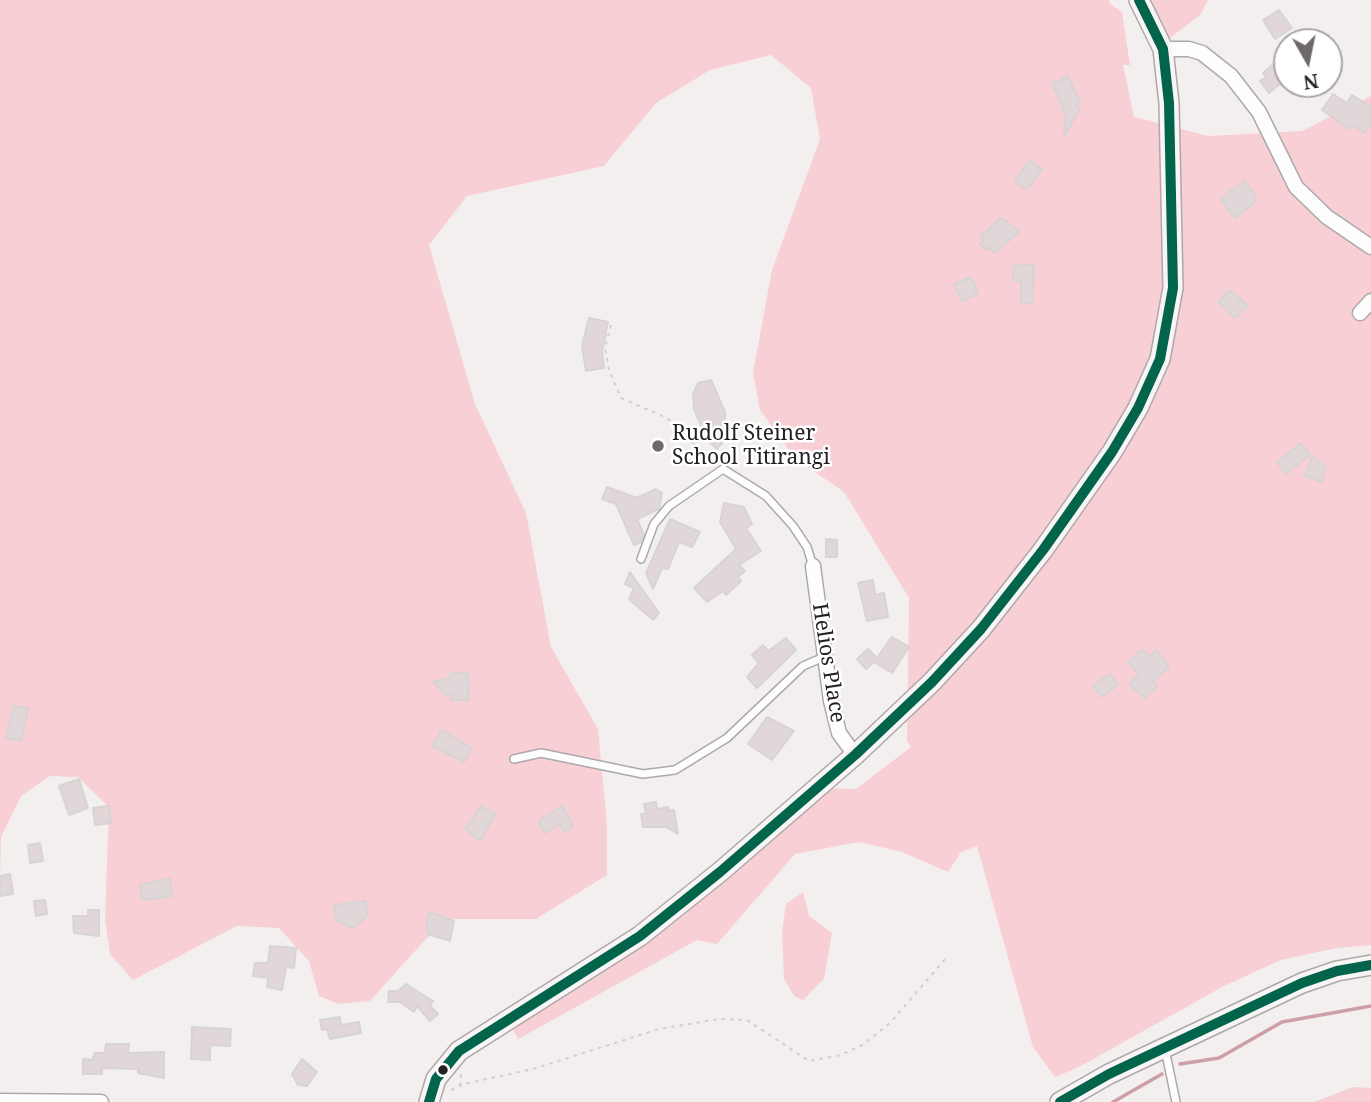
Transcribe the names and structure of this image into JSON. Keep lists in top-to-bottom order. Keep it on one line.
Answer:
{"streets":{"street":["Helios Place"]},"places":["Rudolf Steiner School Titirangi"],"north":"bottom"}
